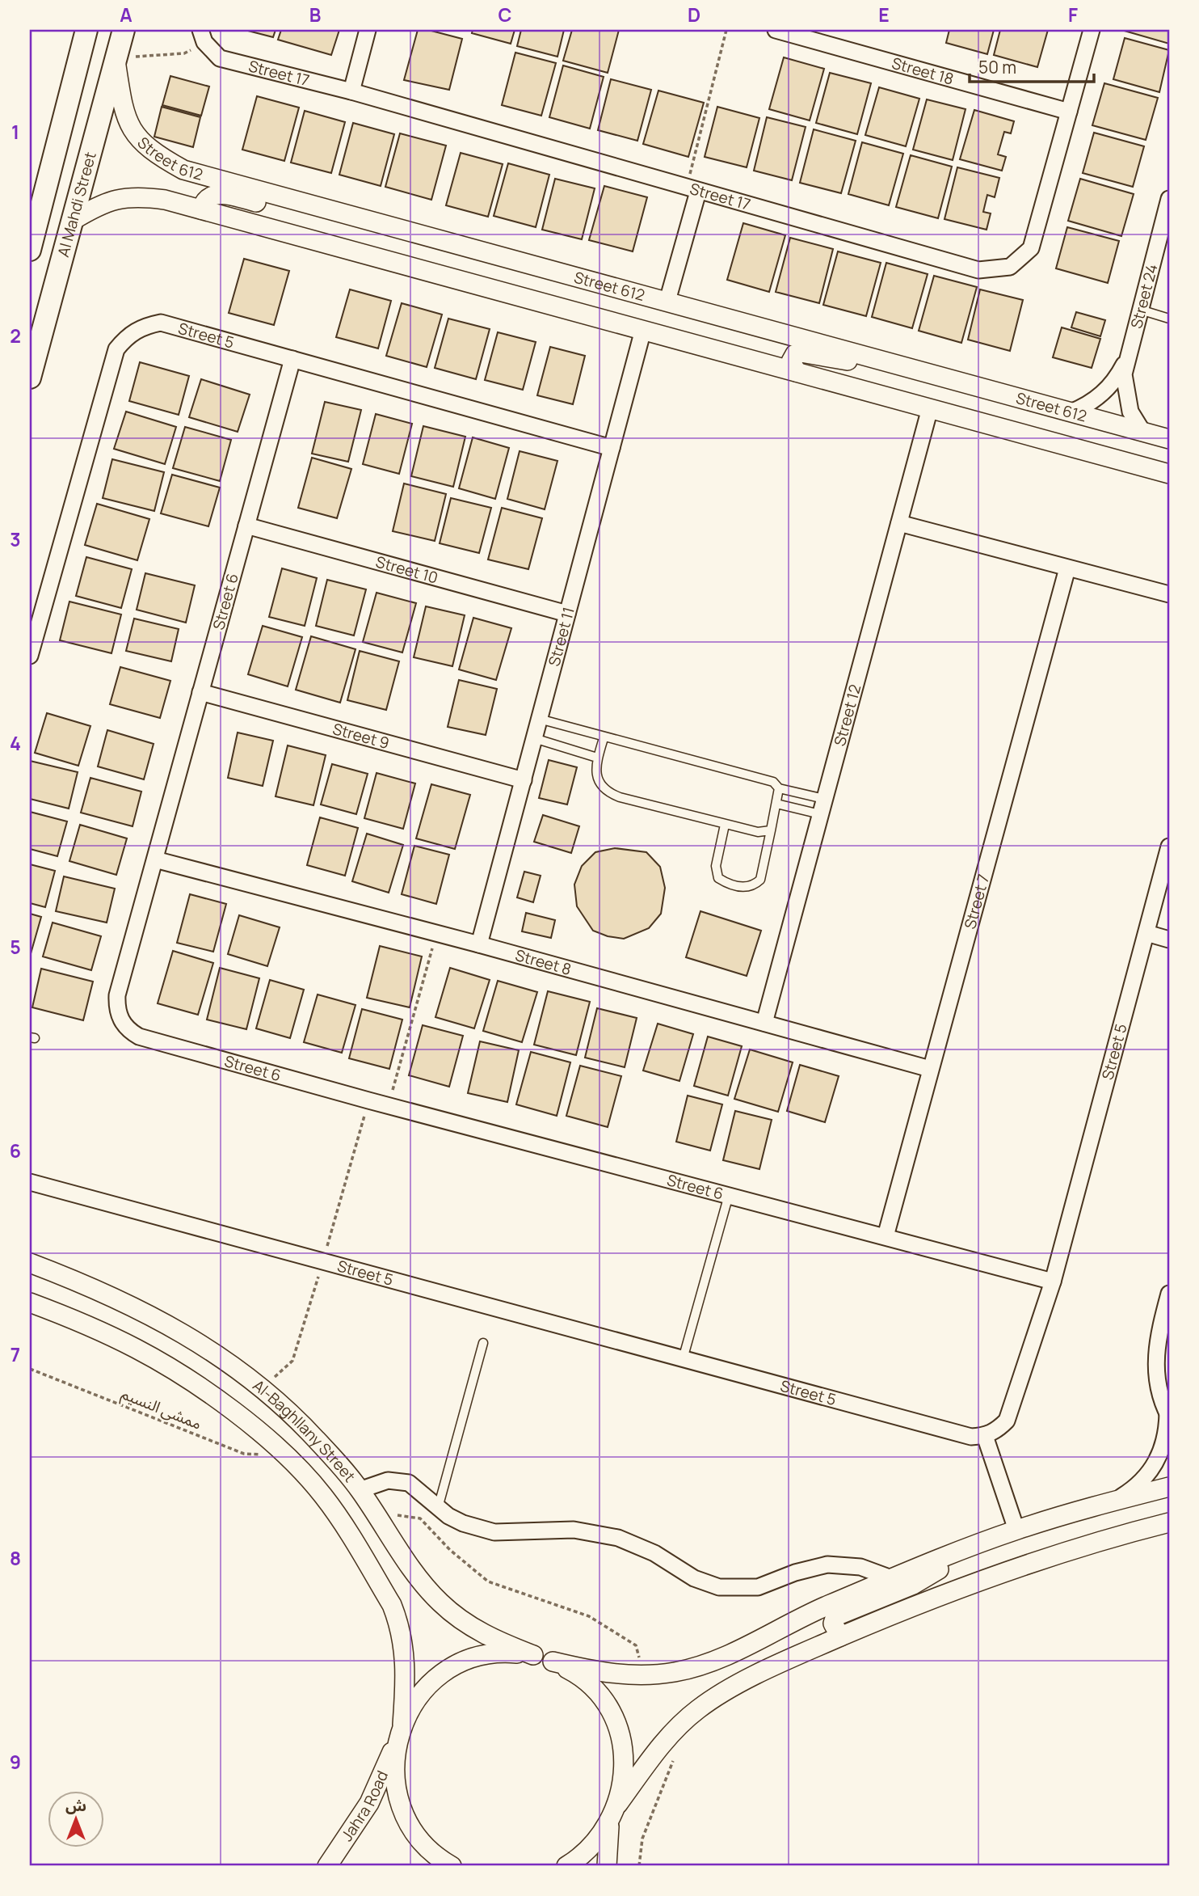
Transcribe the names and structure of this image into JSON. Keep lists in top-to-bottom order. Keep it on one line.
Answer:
{"streets":{"main road":["Al Mahdi Street"],"street":["Street 18","Street 17","Street 612","Street 24","Street 5","Street 10","Street 6","Street 11","Street 12","Street 9","Street 7","Street 8","Al-Baghllany Street","Jahra Road"],"path":["ممشى النسيم"]},"crossings":[["Street 18","Street 17"],["Street 612","Al Mahdi Street"],["Street 612","Street 24"],["Street 5","Street 6"],["Street 5","Street 11"],["Street 10","Street 6"],["Street 10","Street 11"],["Street 6","Street 9"],["Street 6","Street 7"],["Street 6","Street 8"],["Street 11","Street 9"],["Street 11","Street 8"],["Street 12","Street 8"],["Street 7","Street 8"],["ممشى النسيم","Al-Baghllany Street"],["Al-Baghllany Street","Jahra Road"]],"scale_bar":"50 m","north":"top","grid":{"columns":["A","B","C","D","E","F"],"rows":["1","2","3","4","5","6","7","8","9"]}}
